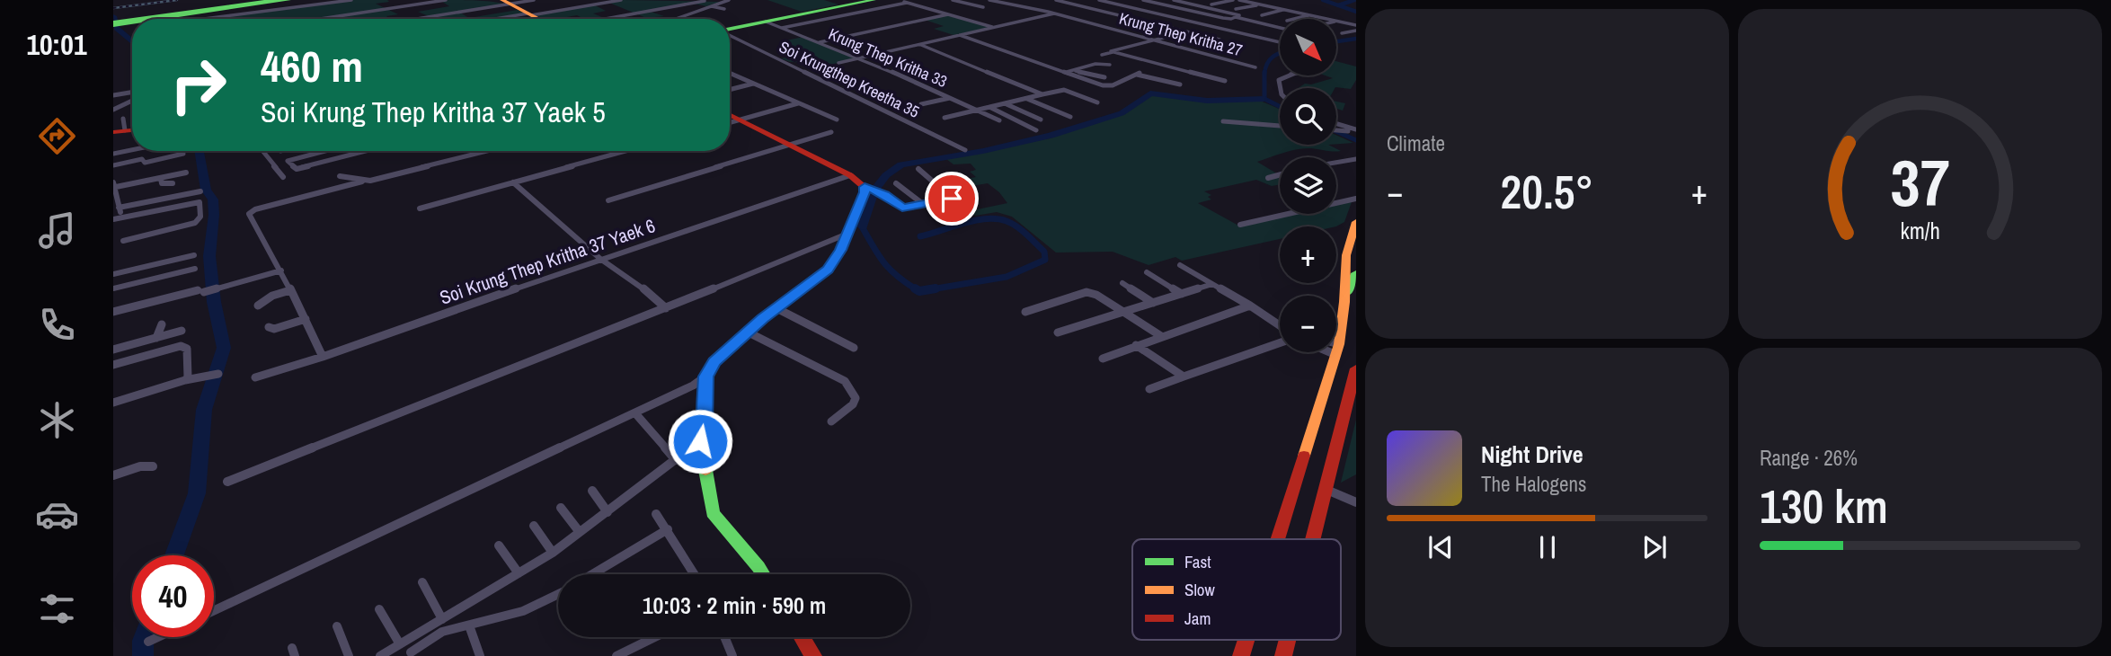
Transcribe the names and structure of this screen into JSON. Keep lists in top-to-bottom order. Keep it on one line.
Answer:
{"streets":{"street":["Krung Thep Kritha 27","Krung Thep Kritha 33","Soi Krungthep Kreetha 35","Soi Krung Thep Kritha 37 Yaek 6"]},"legend":["Fast","Slow","Jam"],"north":"bottom right","page":{"tabs":"10:01","tile":["Climate",["Range · 26%","130 km"]],"map_buttons":["+","−"],"turn":["460 m","Soi Krung Thep Kritha 37 Yaek 5"],"heat":["−","20.5°","+"],"song":["Night Drive","The Halogens"],"limit":"40","trip":"10:03 · 2 min · 590 m","gauge":["37","km/h"]}}
